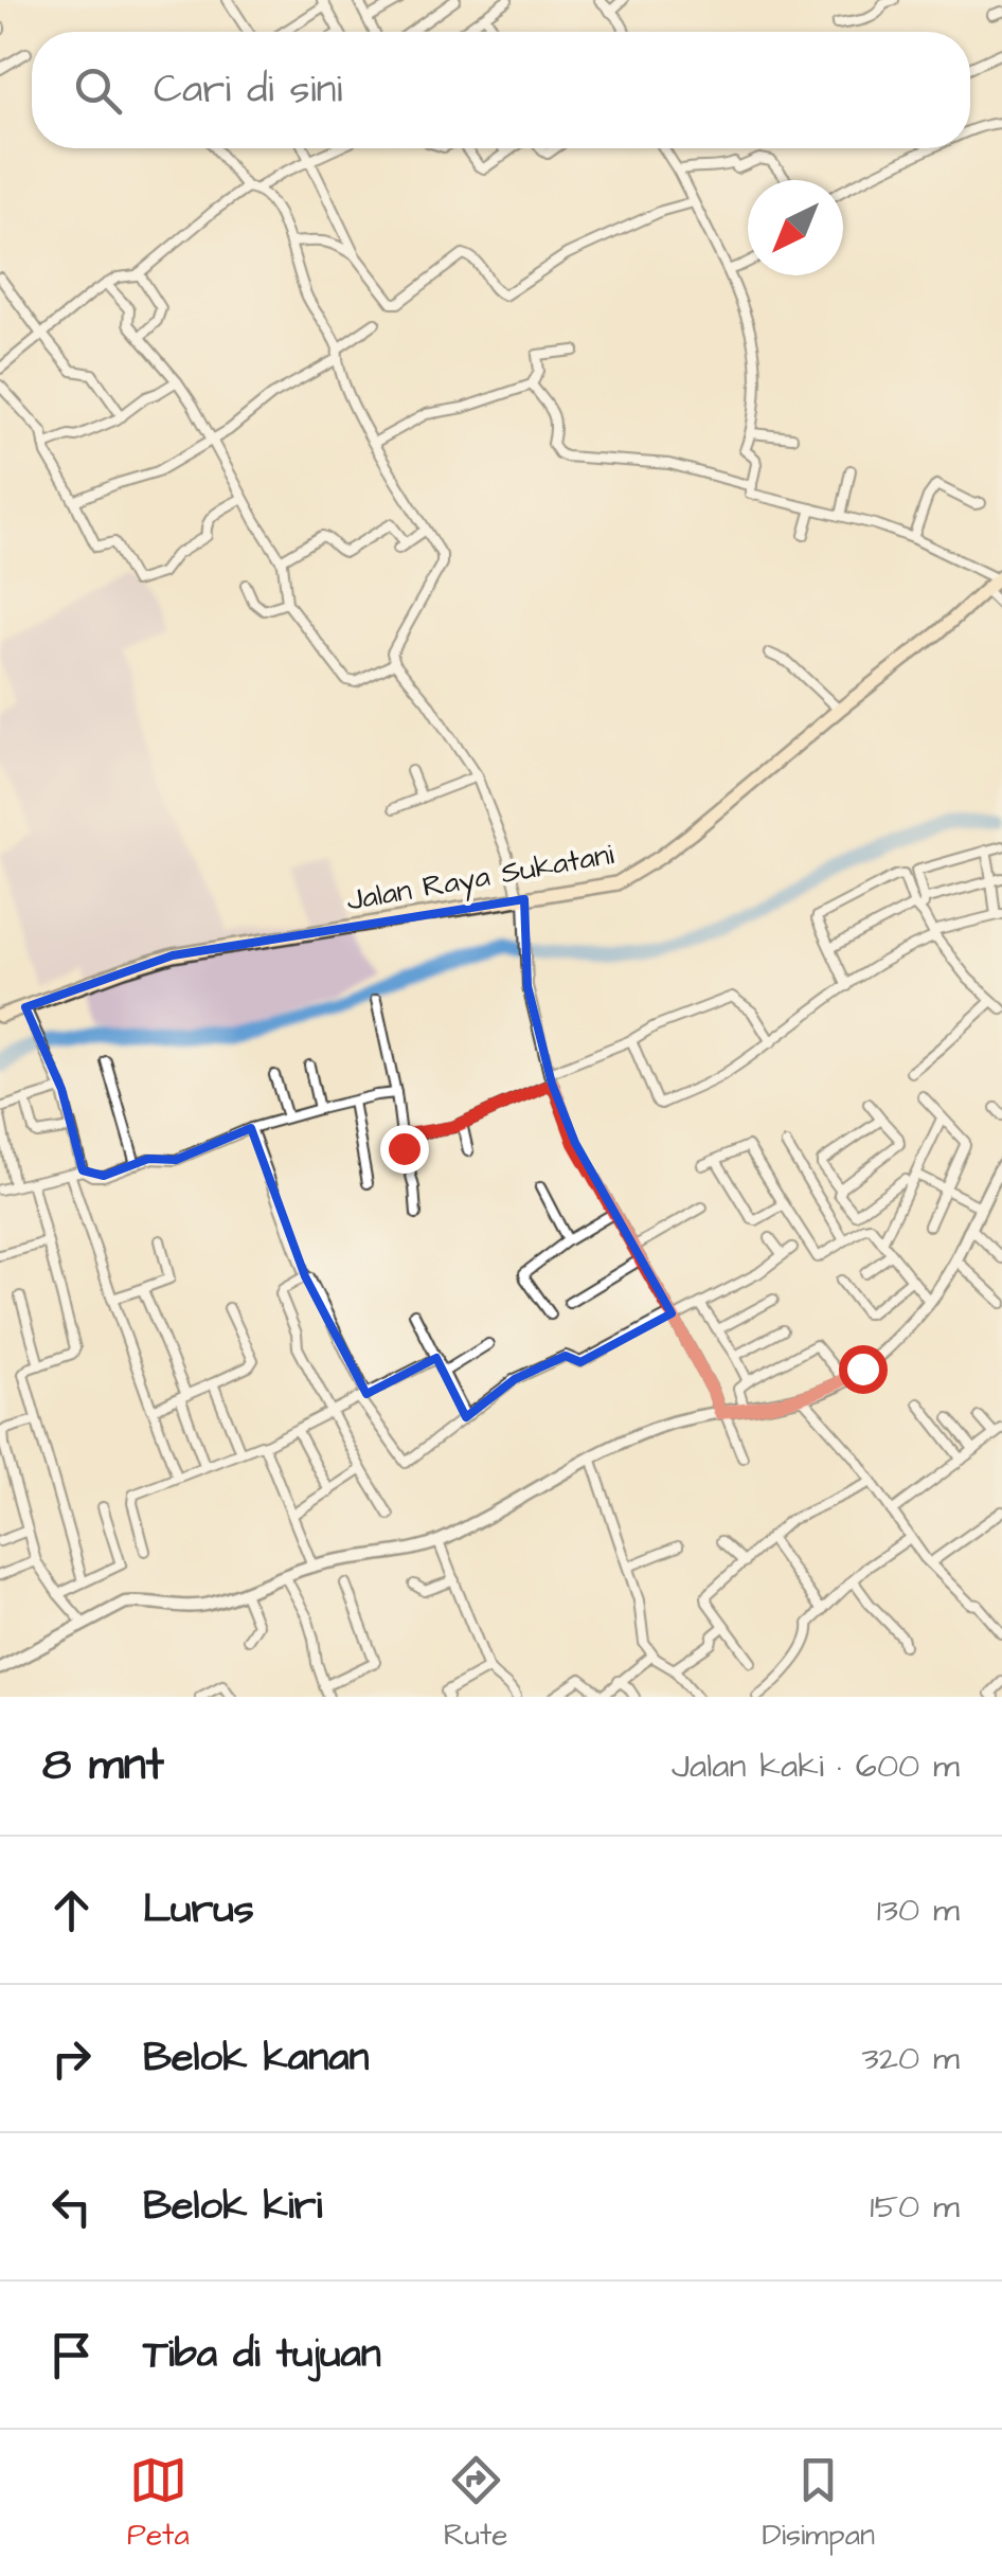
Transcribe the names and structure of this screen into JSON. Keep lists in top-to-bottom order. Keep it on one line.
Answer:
{"streets":{"main road":["Jalan Raya Sukatani"]},"north":"bottom left","page":{"search":"Cari di sini","heading":["8 mnt","Jalan kaki · 600 m"],"list":[["Lurus","130 m"],["Belok kanan","320 m"],["Belok kiri","150 m"],"Tiba di tujuan"],"nav":["Peta","Rute","Disimpan"]}}
